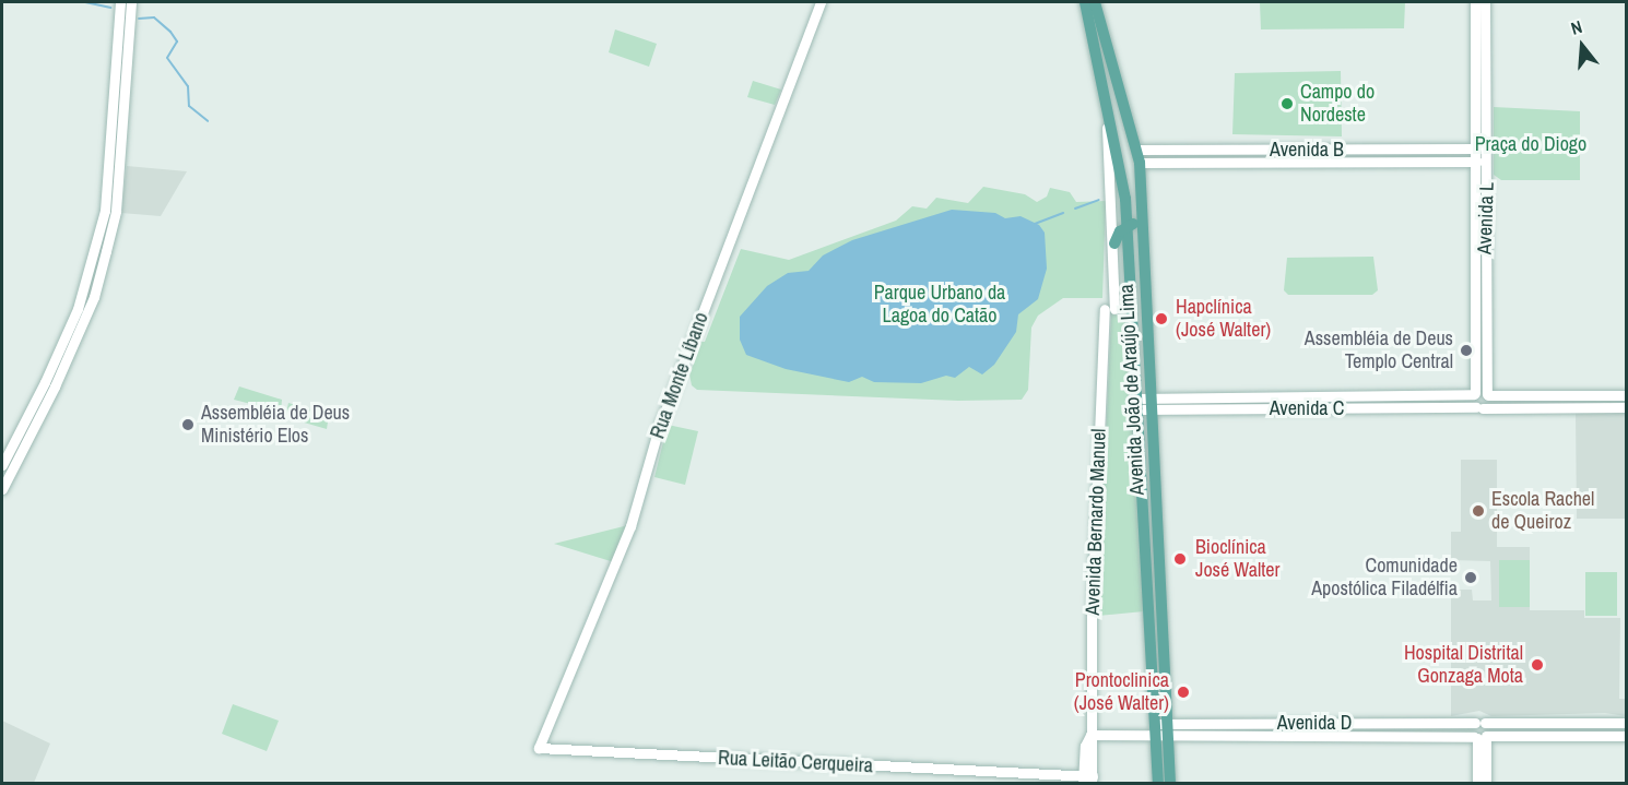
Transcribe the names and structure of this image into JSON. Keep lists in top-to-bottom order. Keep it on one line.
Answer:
{"streets":{"main road":["Avenida João de Araújo Lima"],"street":["Avenida B","Avenida L","Rua Monte Líbano","Avenida C","Avenida Bernardo Manuel","Avenida D","Rua Leitão Cerqueira"]},"crossings":[["Avenida B","Avenida L"],["Avenida B","Avenida João de Araújo Lima"],["Avenida L","Avenida C"],["Rua Monte Líbano","Rua Leitão Cerqueira"],["Avenida João de Araújo Lima","Avenida C"],["Avenida João de Araújo Lima","Avenida Bernardo Manuel"],["Avenida João de Araújo Lima","Avenida D"],["Avenida Bernardo Manuel","Rua Leitão Cerqueira"]],"parks":["Praça do Diogo","Parque Urbano da Lagoa do Catão"],"places":["Campo do Nordeste","Hapclínica (José Walter)","Assembléia de Deus Templo Central","Assembléia de Deus Ministério Elos","Escola Rachel de Queiroz","Bioclínica José Walter","Comunidade Apostólica Filadélfia","Hospital Distrital Gonzaga Mota","Prontoclinica (José Walter)"],"north":"top"}
